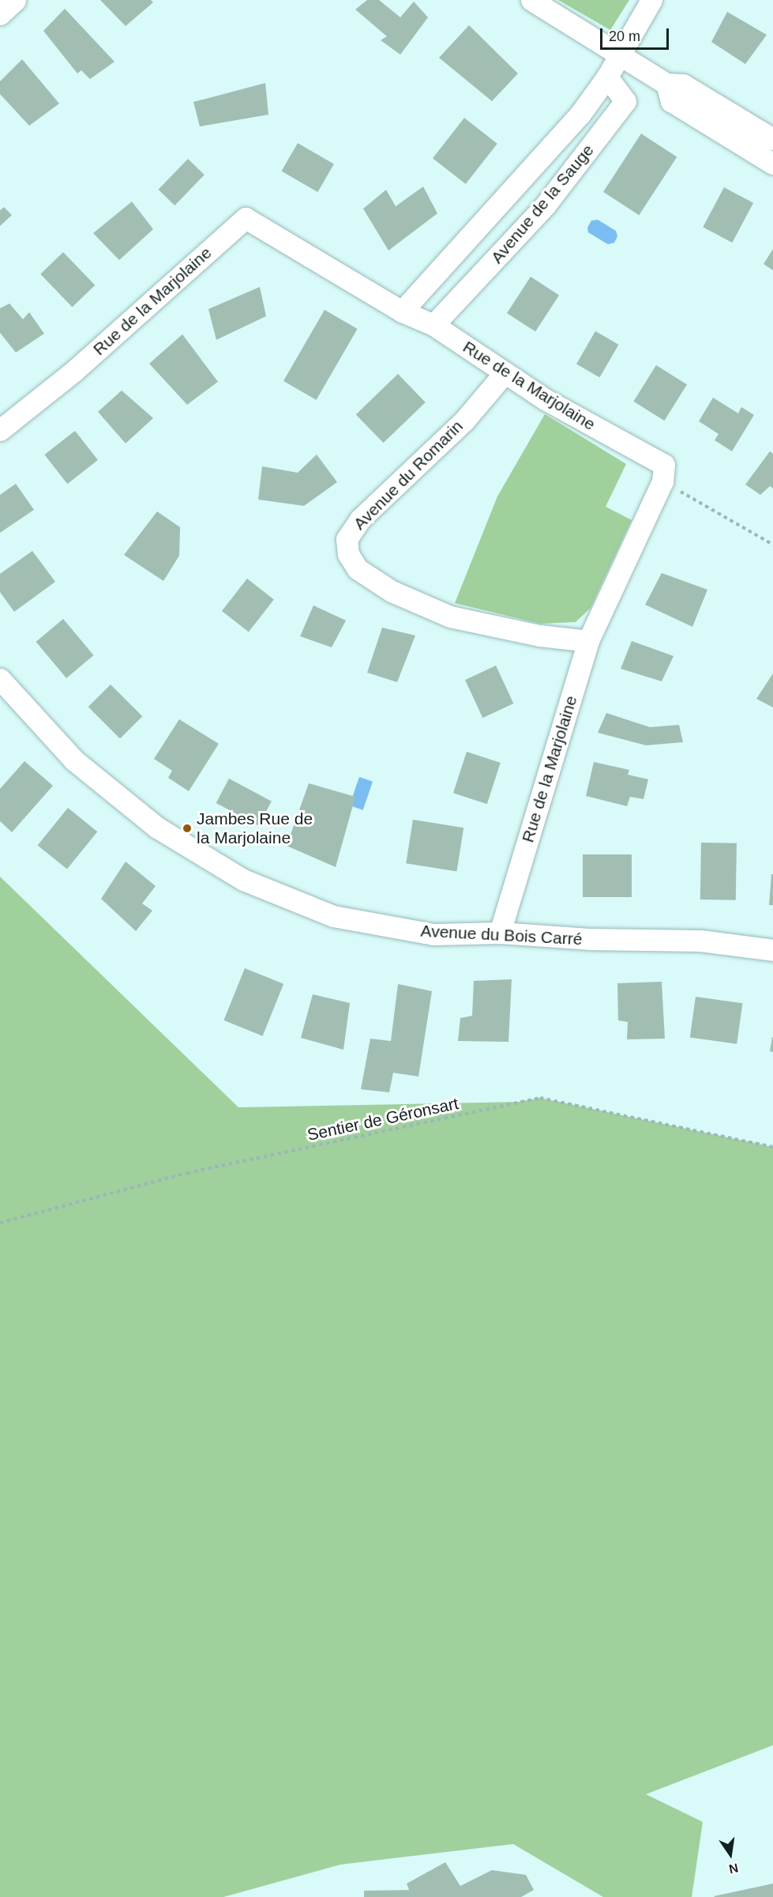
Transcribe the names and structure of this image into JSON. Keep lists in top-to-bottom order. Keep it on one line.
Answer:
{"streets":{"street":["Avenue de la Sauge","Rue de la Marjolaine","Avenue du Romarin","Avenue du Bois Carré"],"path":["Sentier de Géronsart"]},"crossings":[["Avenue de la Sauge","Rue de la Marjolaine"],["Rue de la Marjolaine","Avenue du Romarin"],["Rue de la Marjolaine","Avenue du Bois Carré"]],"places":["Jambes Rue de la Marjolaine"],"scale_bar":"20 m","north":"bottom"}
